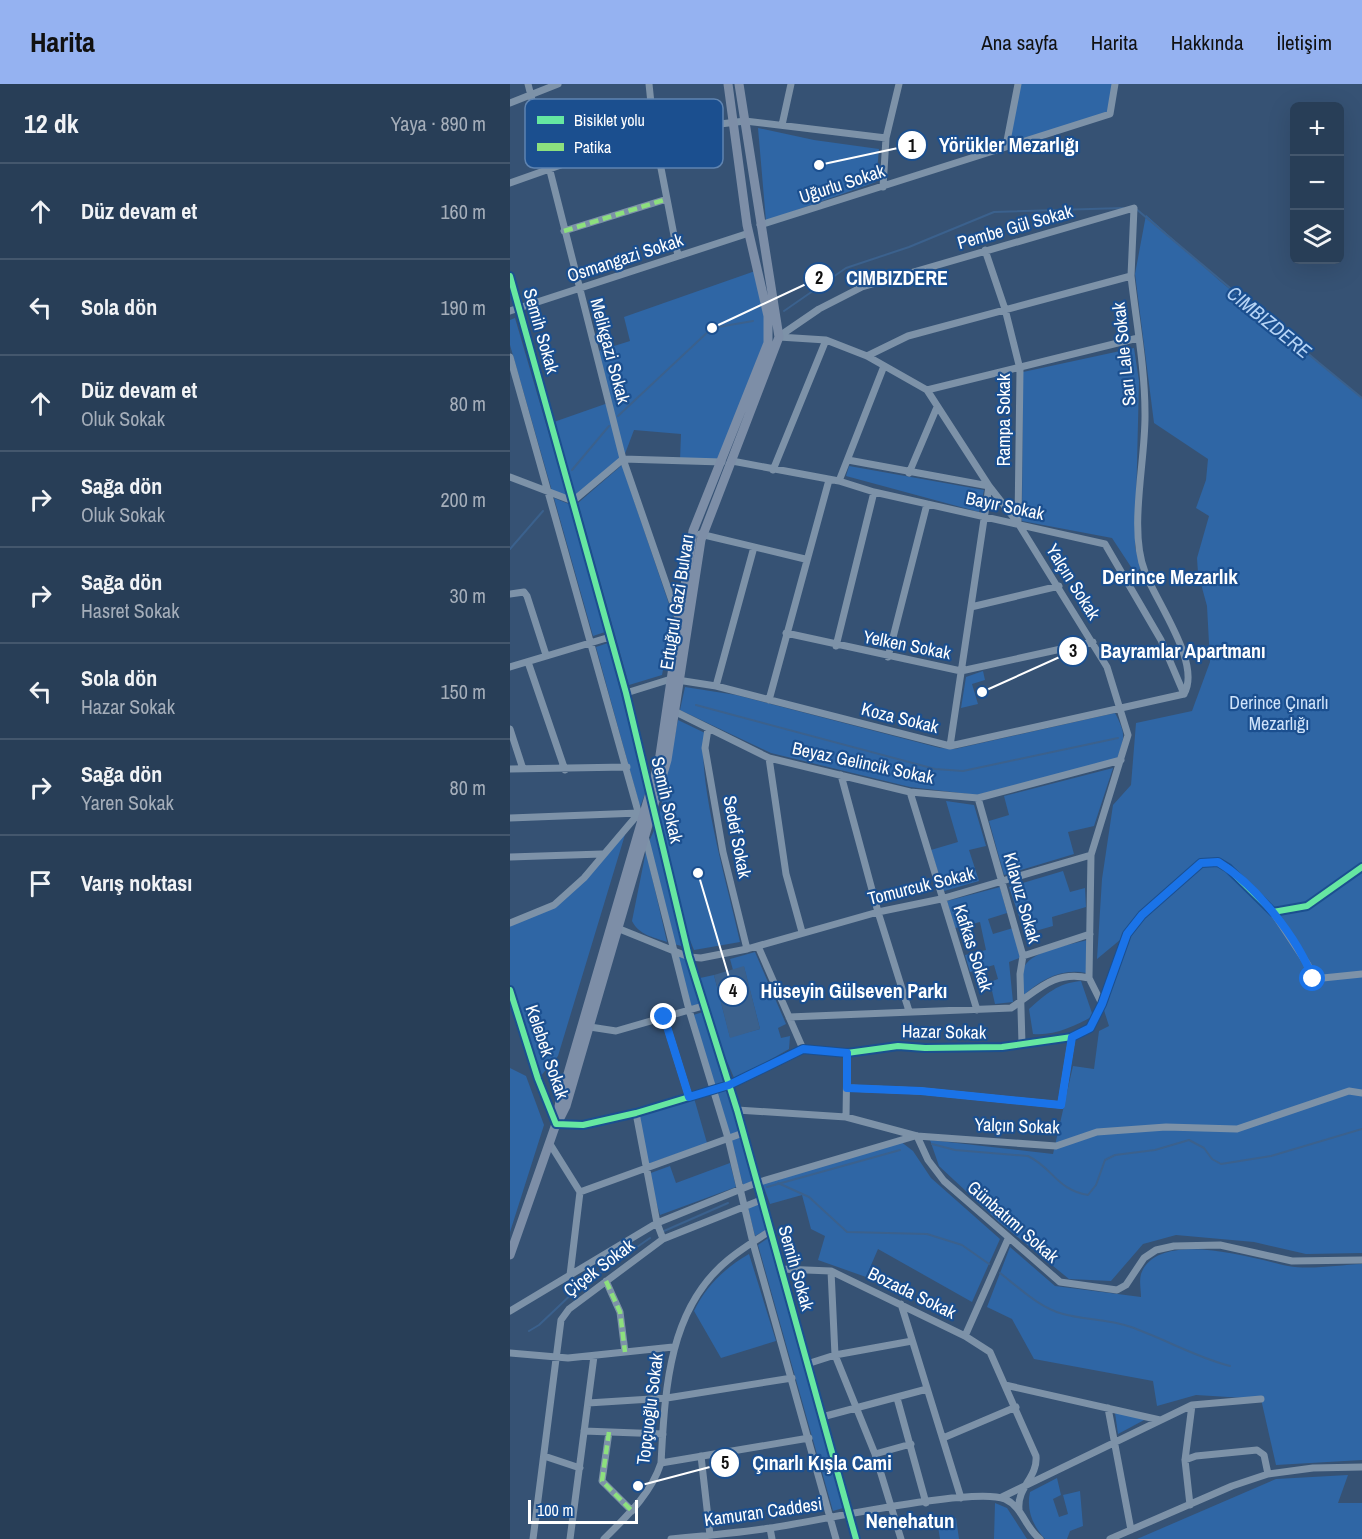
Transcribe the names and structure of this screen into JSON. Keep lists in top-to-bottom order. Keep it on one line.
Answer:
{"streets":{"main road":["Ertuğrul Gazi Bulvarı"],"street":["Uğurlu Sokak","Pembe Gül Sokak","Osmangazi Sokak","Semih Sokak","Melikgazi Sokak","Sarı Lale Sokak","Rampa Sokak","Bayır Sokak","Yalçın Sokak","Yelken Sokak","Koza Sokak","Beyaz Gelincik Sokak","Sedef Sokak","Tomurcuk Sokak","Kılavuz Sokak","Kafkas Sokak","Hazar Sokak","Kelebek Sokak","Günbatımı Sokak","Çiçek Sokak","Bozada Sokak","Topçuoğlu Sokak","Kamuran Caddesi"]},"crossings":[["Pembe Gül Sokak","Sarı Lale Sokak"],["Pembe Gül Sokak","Rampa Sokak"],["Pembe Gül Sokak","Ertuğrul Gazi Bulvarı"],["Osmangazi Sokak","Semih Sokak"],["Osmangazi Sokak","Melikgazi Sokak"],["Osmangazi Sokak","Ertuğrul Gazi Bulvarı"],["Semih Sokak","Yalçın Sokak"],["Semih Sokak","Ertuğrul Gazi Bulvarı"],["Semih Sokak","Tomurcuk Sokak"],["Semih Sokak","Çiçek Sokak"],["Semih Sokak","Bozada Sokak"],["Semih Sokak","Topçuoğlu Sokak"],["Semih Sokak","Kamuran Caddesi"],["Melikgazi Sokak","Ertuğrul Gazi Bulvarı"],["Sarı Lale Sokak","Rampa Sokak"],["Sarı Lale Sokak","Bayır Sokak"],["Sarı Lale Sokak","Koza Sokak"],["Rampa Sokak","Bayır Sokak"],["Rampa Sokak","Yalçın Sokak"],["Bayır Sokak","Yalçın Sokak"],["Bayır Sokak","Ertuğrul Gazi Bulvarı"],["Bayır Sokak","Koza Sokak"],["Yalçın Sokak","Yelken Sokak"],["Yalçın Sokak","Koza Sokak"],["Yalçın Sokak","Beyaz Gelincik Sokak"],["Yalçın Sokak","Tomurcuk Sokak"],["Yalçın Sokak","Hazar Sokak"],["Yalçın Sokak","Günbatımı Sokak"],["Ertuğrul Gazi Bulvarı","Koza Sokak"],["Ertuğrul Gazi Bulvarı","Beyaz Gelincik Sokak"],["Ertuğrul Gazi Bulvarı","Kelebek Sokak"],["Beyaz Gelincik Sokak","Sedef Sokak"],["Beyaz Gelincik Sokak","Kılavuz Sokak"],["Beyaz Gelincik Sokak","Kafkas Sokak"],["Sedef Sokak","Tomurcuk Sokak"],["Tomurcuk Sokak","Kılavuz Sokak"],["Tomurcuk Sokak","Kafkas Sokak"],["Kılavuz Sokak","Hazar Sokak"],["Bozada Sokak","Kamuran Caddesi"]],"districts":["Derince Mezarlık","Nenehatun"],"water":["CIMBIZDERE"],"parks":["Derince Çınarlı Mezarlığı"],"places":["Yörükler Mezarlığı","CIMBIZDERE","Bayramlar Apartmanı","Hüseyin Gülseven Parkı","Çınarlı Kışla Cami"],"legend":["Bisiklet yolu","Patika"],"scale_bar":"100 m","page":{"header":"Harita","nav":["Ana sayfa","Harita","Hakkında","İletişim"],"heading":["12 dk","Yaya · 890 m"],"map_buttons":["+","−"],"list":[["Düz devam et","160 m"],["Sola dön","190 m"],["Düz devam et","Oluk Sokak","80 m"],["Sağa dön","Oluk Sokak","200 m"],["Sağa dön","Hasret Sokak","30 m"],["Sola dön","Hazar Sokak","150 m"],["Sağa dön","Yaren Sokak","80 m"],"Varış noktası"],"scale":"100 m"}}
